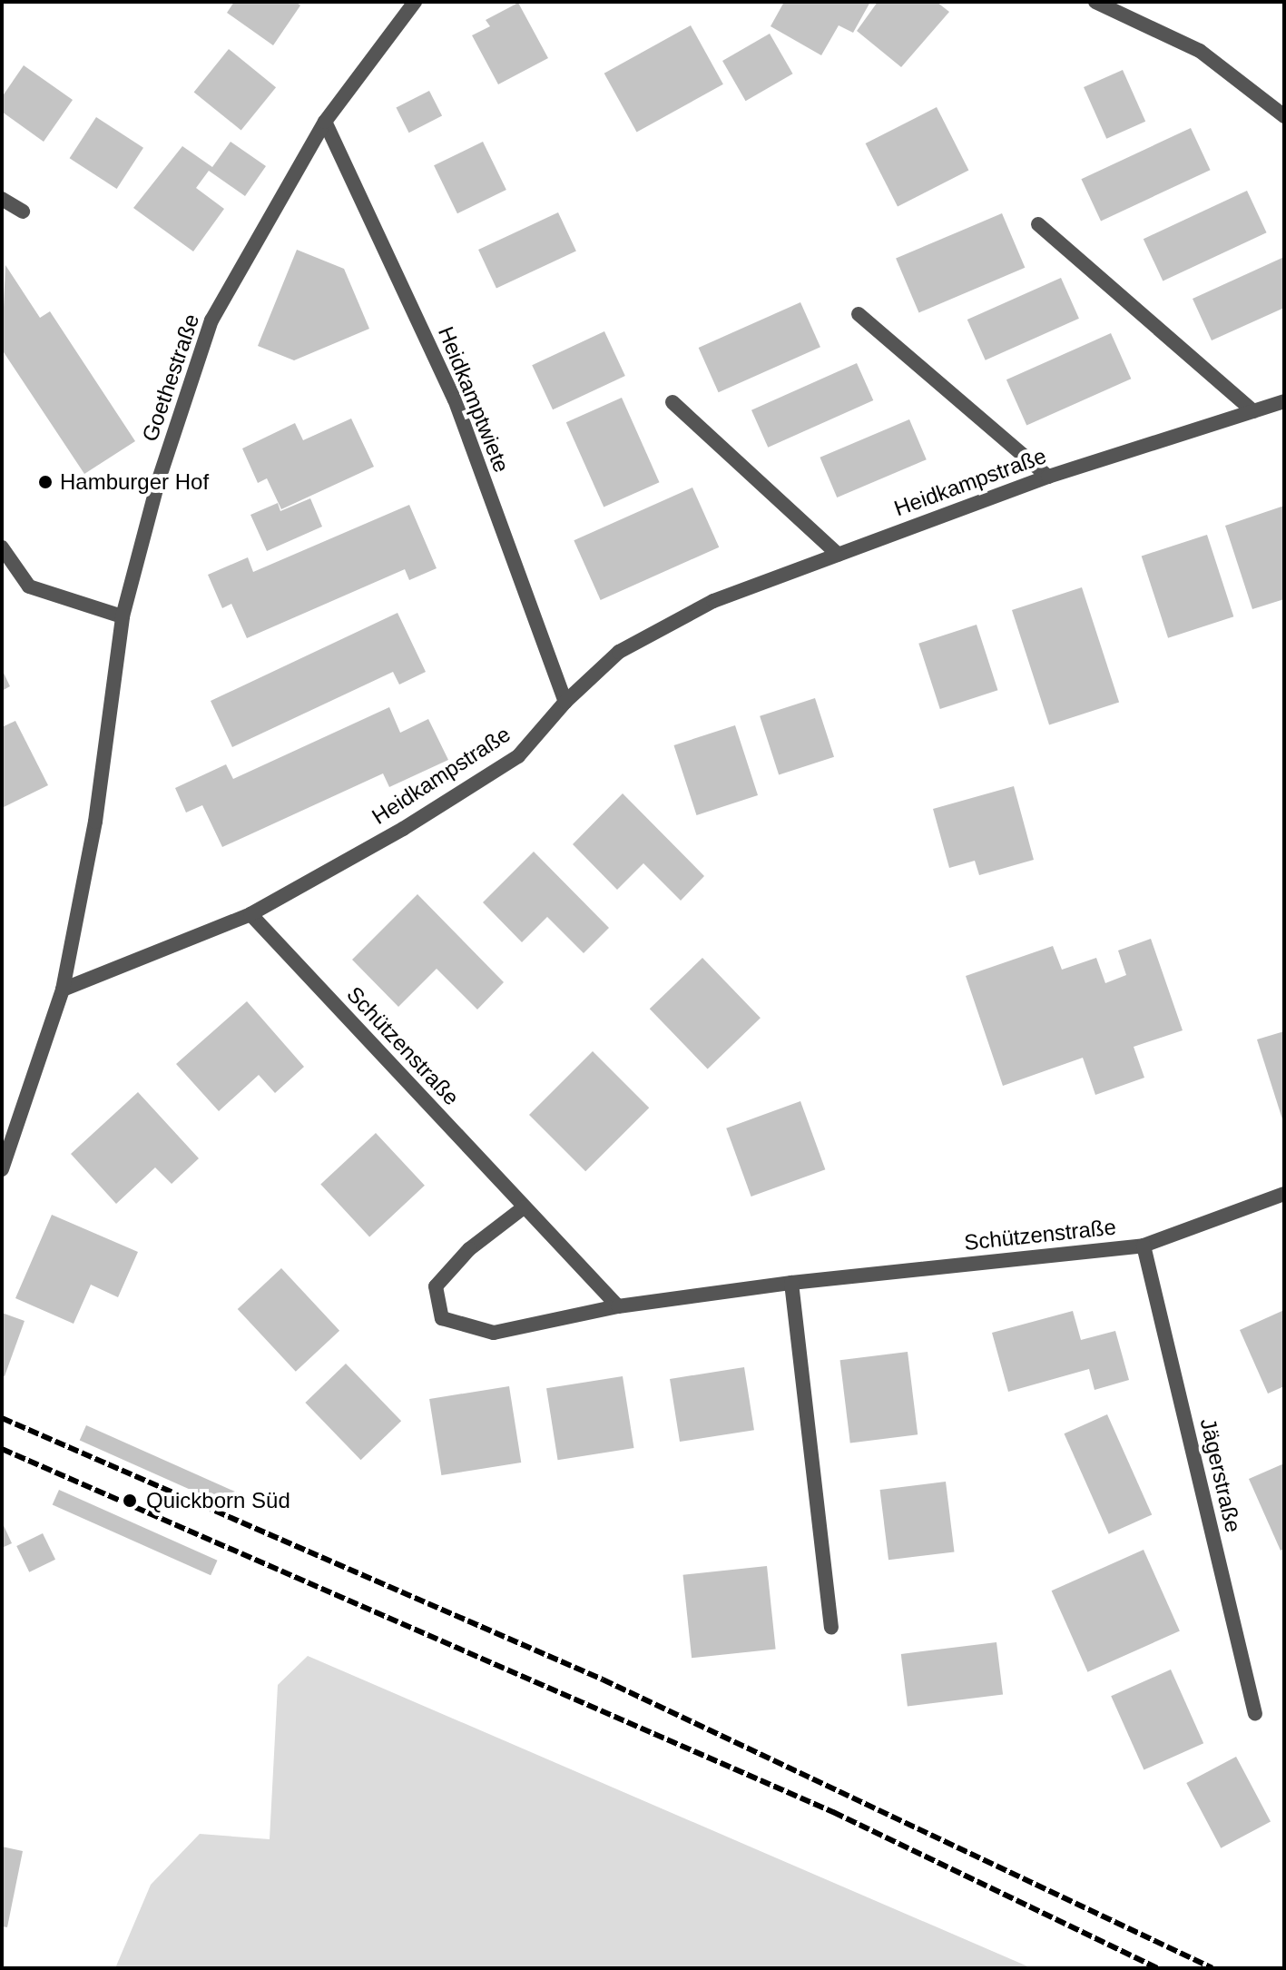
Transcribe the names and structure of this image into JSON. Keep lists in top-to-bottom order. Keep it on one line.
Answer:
{"streets":{"street":["Goethestraße","Heidkamptwiete","Heidkampstraße","Schützenstraße","Jägerstraße"]},"crossings":[["Goethestraße","Heidkamptwiete"],["Goethestraße","Heidkampstraße"],["Heidkamptwiete","Heidkampstraße"],["Heidkampstraße","Schützenstraße"],["Schützenstraße","Jägerstraße"]],"places":["Hamburger Hof","Quickborn Süd"]}
